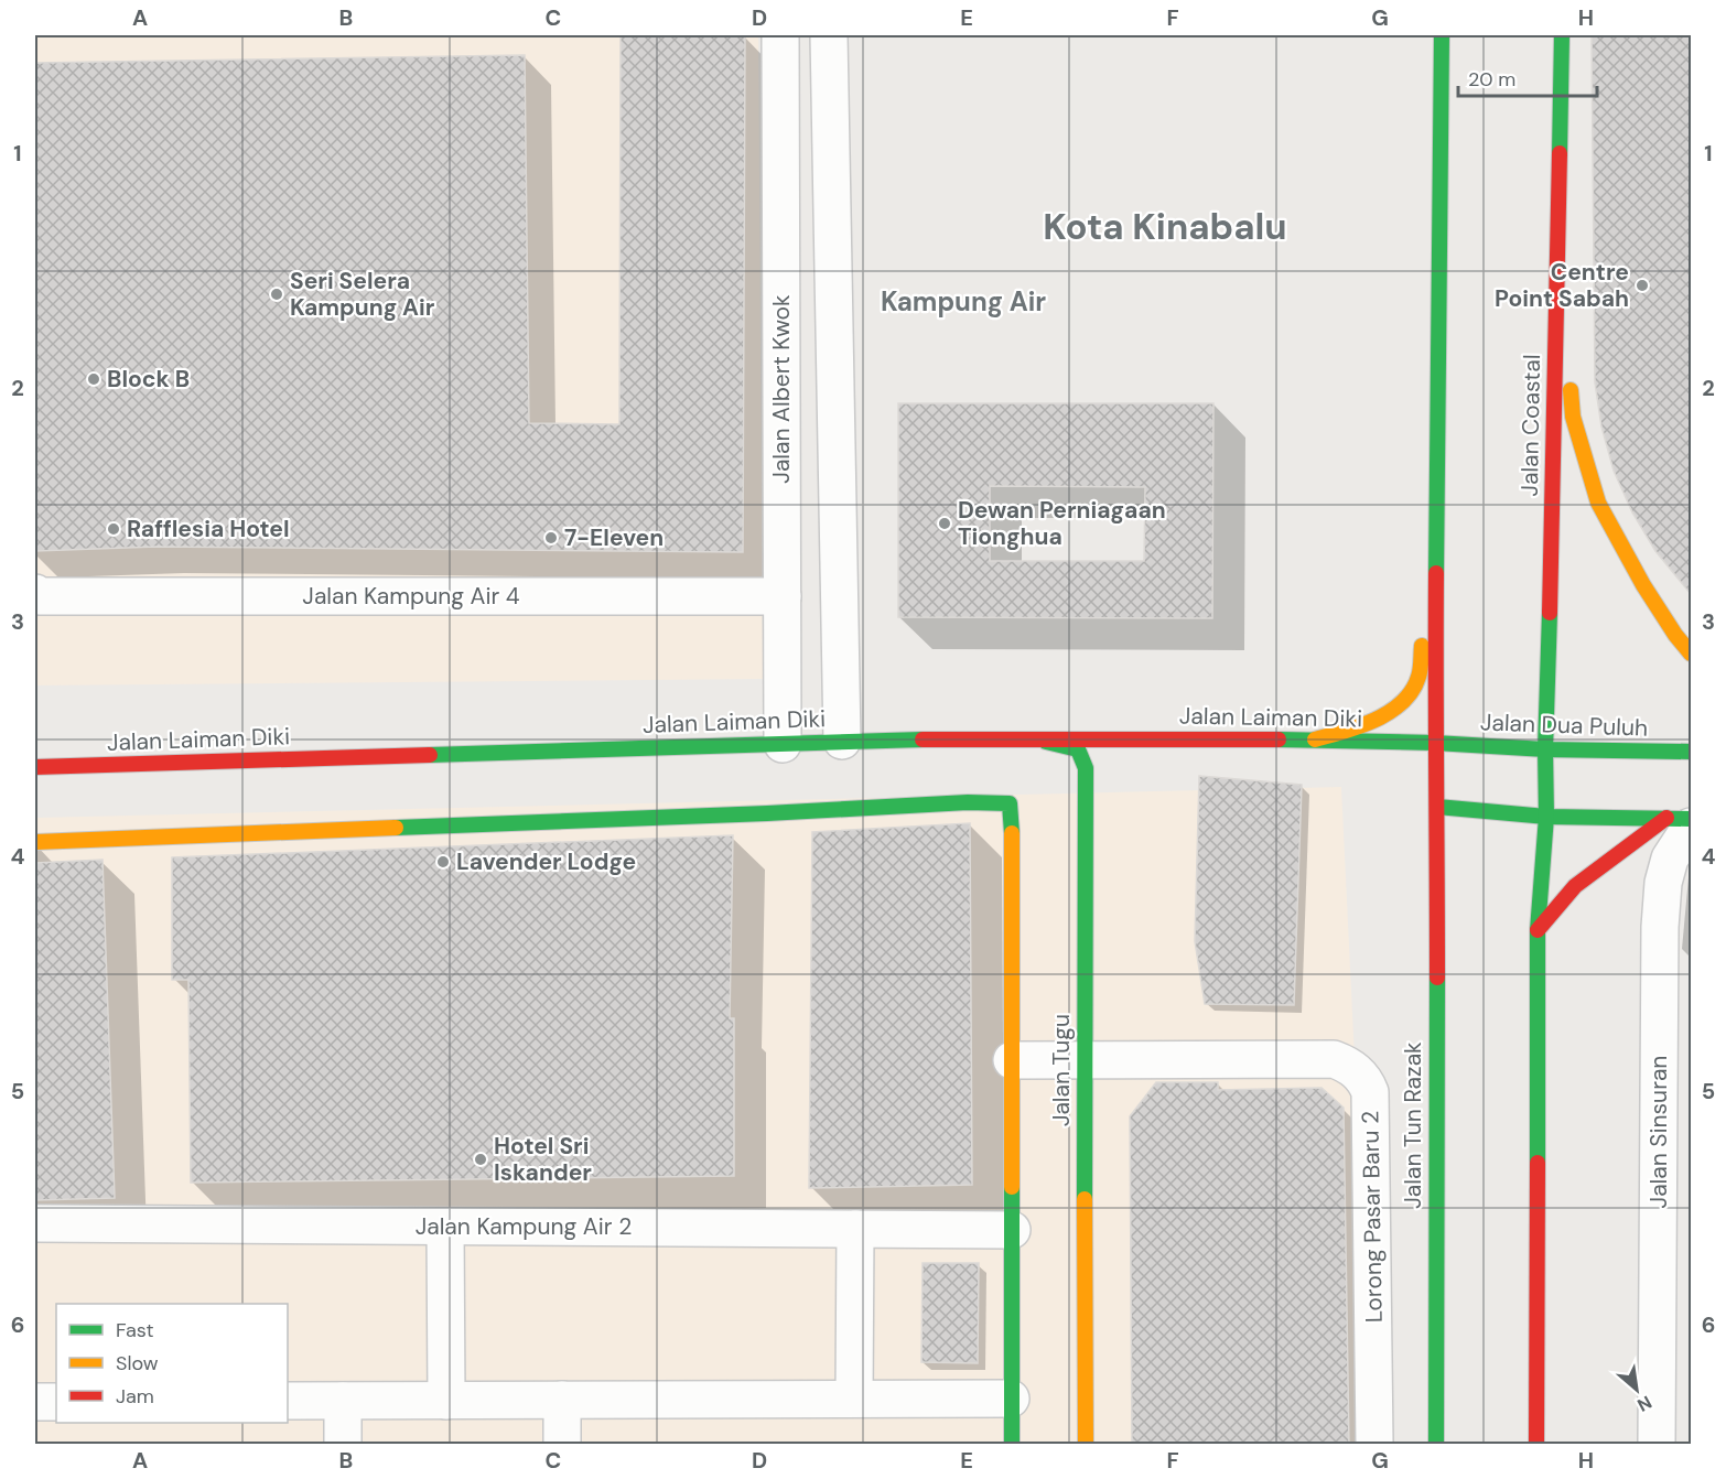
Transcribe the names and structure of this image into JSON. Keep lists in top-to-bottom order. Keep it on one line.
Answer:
{"streets":{"main road":["Jalan Coastal","Jalan Laiman Diki","Jalan Dua Puluh","Jalan Tugu","Jalan Tun Razak"],"street":["Jalan Albert Kwok","Jalan Kampung Air 4","Jalan Sinsuran","Lorong Pasar Baru 2","Jalan Kampung Air 2"]},"crossings":[["Jalan Albert Kwok","Jalan Kampung Air 4"],["Jalan Albert Kwok","Jalan Laiman Diki"],["Jalan Coastal","Jalan Dua Puluh"],["Jalan Laiman Diki","Jalan Dua Puluh"],["Jalan Laiman Diki","Jalan Tugu"],["Jalan Tugu","Lorong Pasar Baru 2"]],"districts":["Kota Kinabalu","Kampung Air"],"places":["Centre Point Sabah","Seri Selera Kampung Air","Block B","Dewan Perniagaan Tionghua","Rafflesia Hotel","7-Eleven","Lavender Lodge","Hotel Sri Iskander"],"legend":["Fast","Slow","Jam"],"scale_bar":"20 m","north":"bottom right","grid":{"columns":["A","B","C","D","E","F","G","H"],"rows":["1","2","3","4","5","6"]}}
